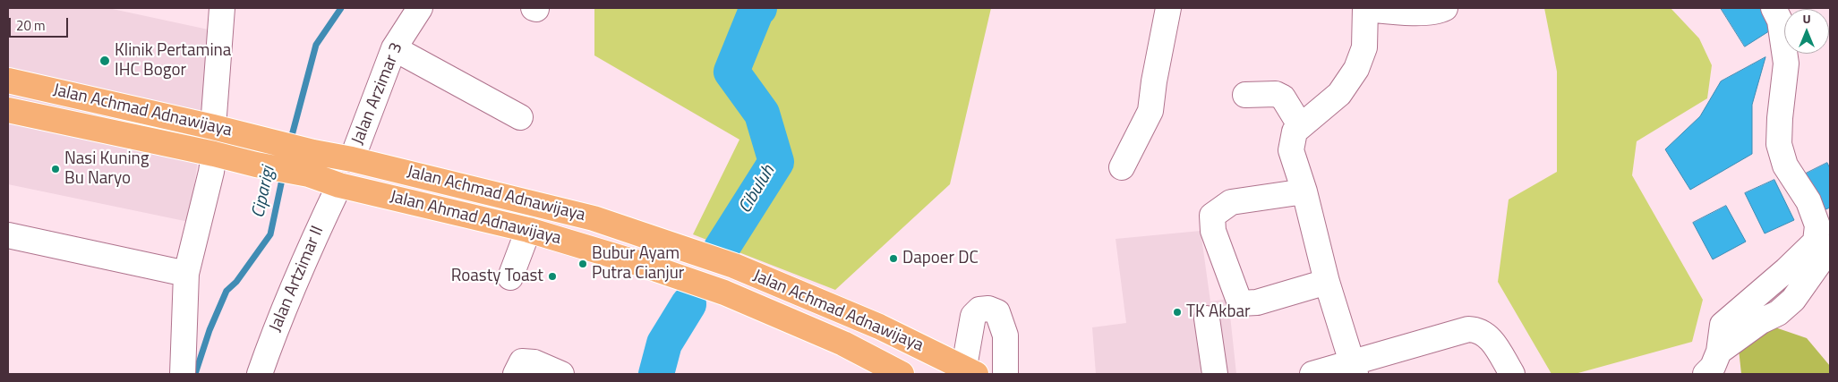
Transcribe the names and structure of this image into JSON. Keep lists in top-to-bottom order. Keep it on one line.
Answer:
{"streets":{"main road":["Jalan Achmad Adnawijaya","Jalan Ahmad Adnawijaya"],"street":["Jalan Arzimar 3","Jalan Artzimar II"]},"crossings":[["Jalan Arzimar 3","Jalan Achmad Adnawijaya"],["Jalan Arzimar 3","Jalan Ahmad Adnawijaya"],["Jalan Arzimar 3","Jalan Artzimar II"],["Jalan Achmad Adnawijaya","Jalan Ahmad Adnawijaya"],["Jalan Achmad Adnawijaya","Jalan Artzimar II"],["Jalan Ahmad Adnawijaya","Jalan Artzimar II"]],"water":["Cibuluh","Ciparigi"],"places":["Klinik Pertamina IHC Bogor","Nasi Kuning Bu Naryo","Dapoer DC","Bubur Ayam Putra Cianjur","Roasty Toast","TK Akbar"],"scale_bar":"20 m","north":"top"}
